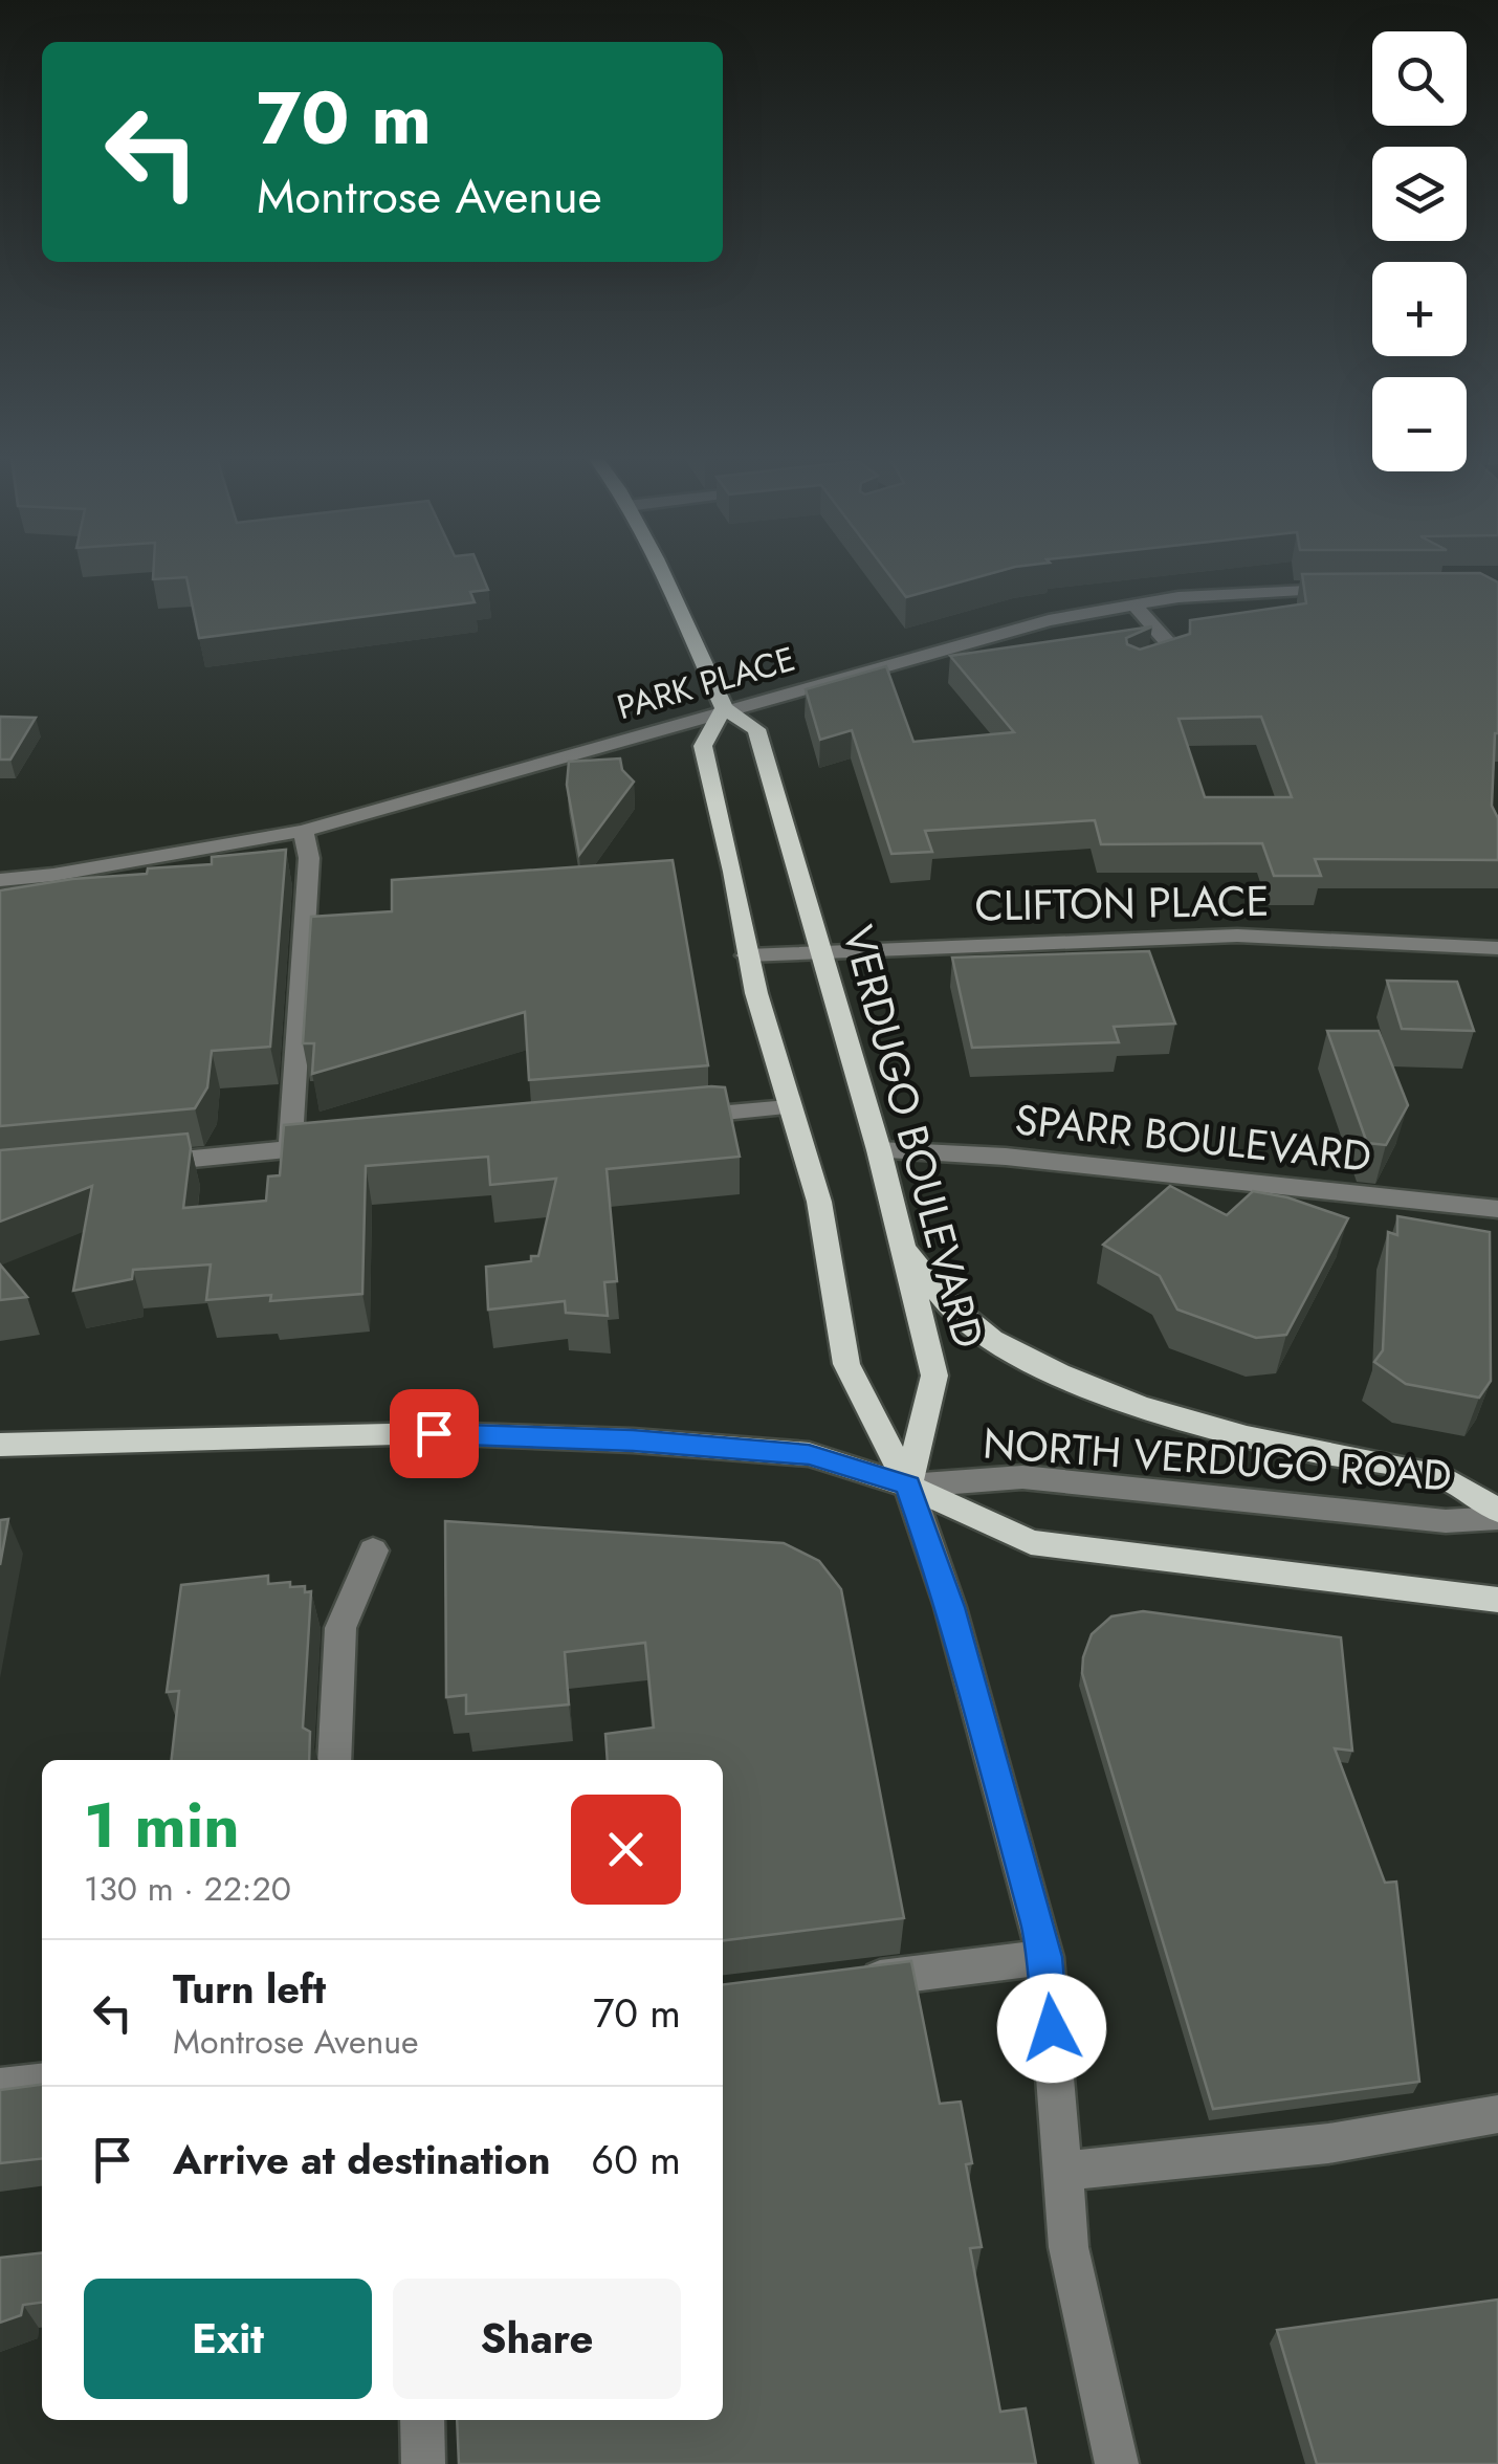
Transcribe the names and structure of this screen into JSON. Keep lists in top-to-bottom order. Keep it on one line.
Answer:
{"streets":{"main road":["VERDUGO BOULEVARD","NORTH VERDUGO ROAD"],"street":["PARK PLACE","CLIFTON PLACE","SPARR BOULEVARD"]},"crossings":[["PARK PLACE","VERDUGO BOULEVARD"],["CLIFTON PLACE","VERDUGO BOULEVARD"],["VERDUGO BOULEVARD","SPARR BOULEVARD"],["VERDUGO BOULEVARD","NORTH VERDUGO ROAD"]],"page":{"map_buttons":["+","−"],"turn":["70 m","Montrose Avenue"],"heading":["1 min","130 m · 22:20"],"list":[{"name":"Turn left","note":"Montrose Avenue","value":"70 m"},{"name":"Arrive at destination","value":"60 m"}],"buttons":["Exit","Share"]}}
